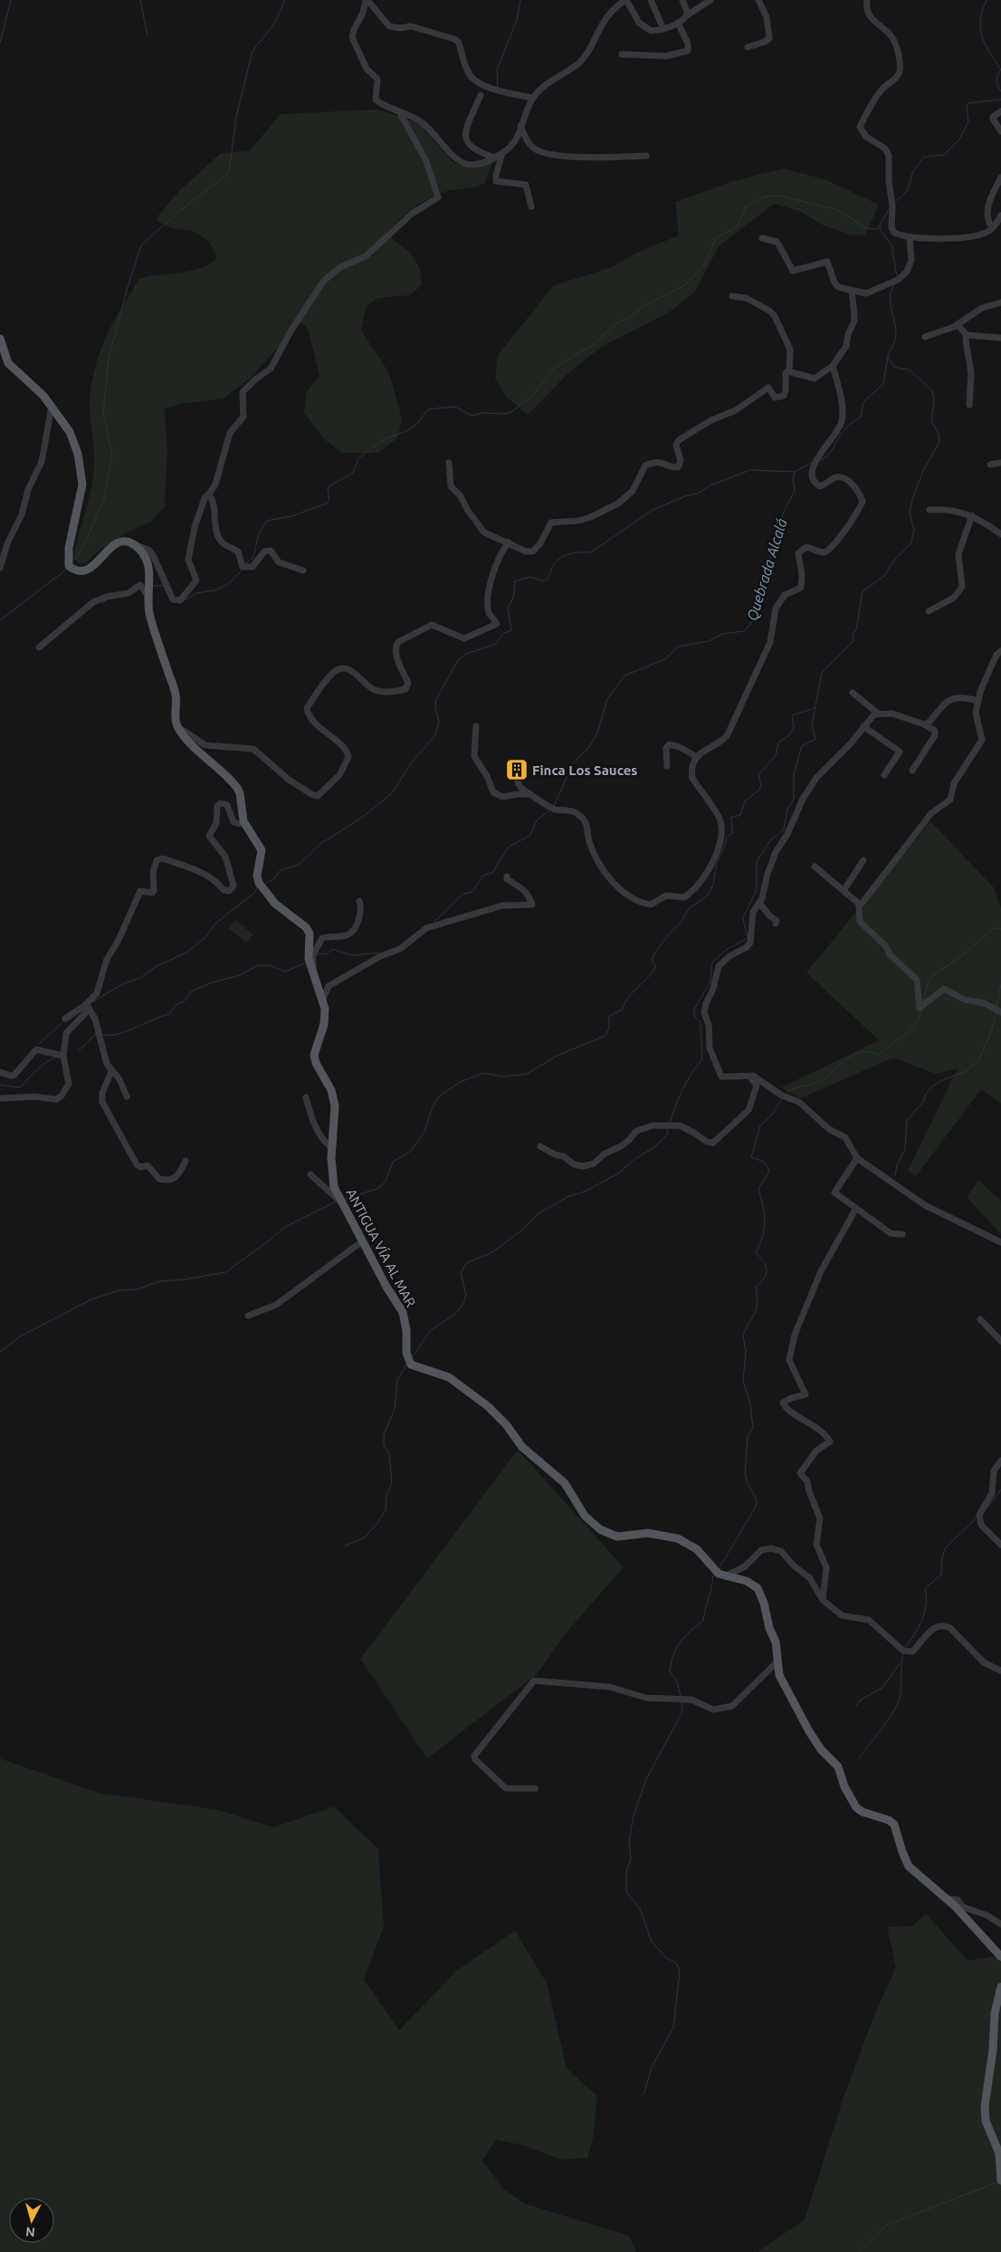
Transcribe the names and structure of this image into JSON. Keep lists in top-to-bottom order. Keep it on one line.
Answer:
{"streets":{"main road":["ANTIGUA VÍA AL MAR"]},"water":["Quebrada Alcalá"],"places":{"building":["Finca Los Sauces"]},"north":"bottom"}
